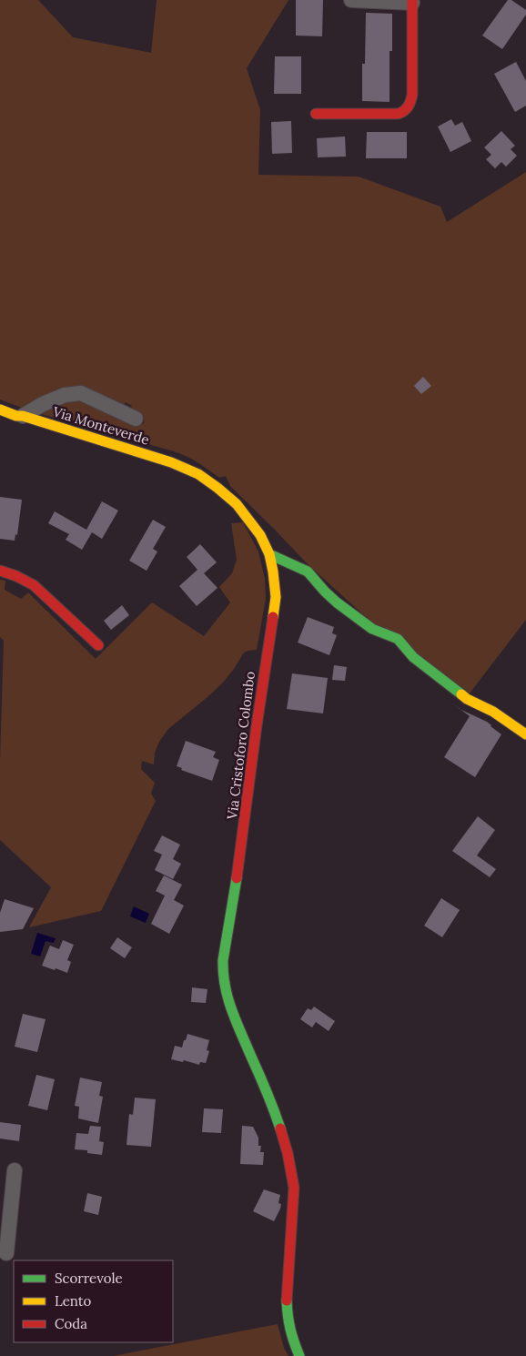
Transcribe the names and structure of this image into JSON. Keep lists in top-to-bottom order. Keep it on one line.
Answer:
{"streets":{"street":["Via Monteverde","Via Cristoforo Colombo"]},"crossings":[["Via Monteverde","Via Cristoforo Colombo"]],"legend":["Scorrevole","Lento","Coda"]}
